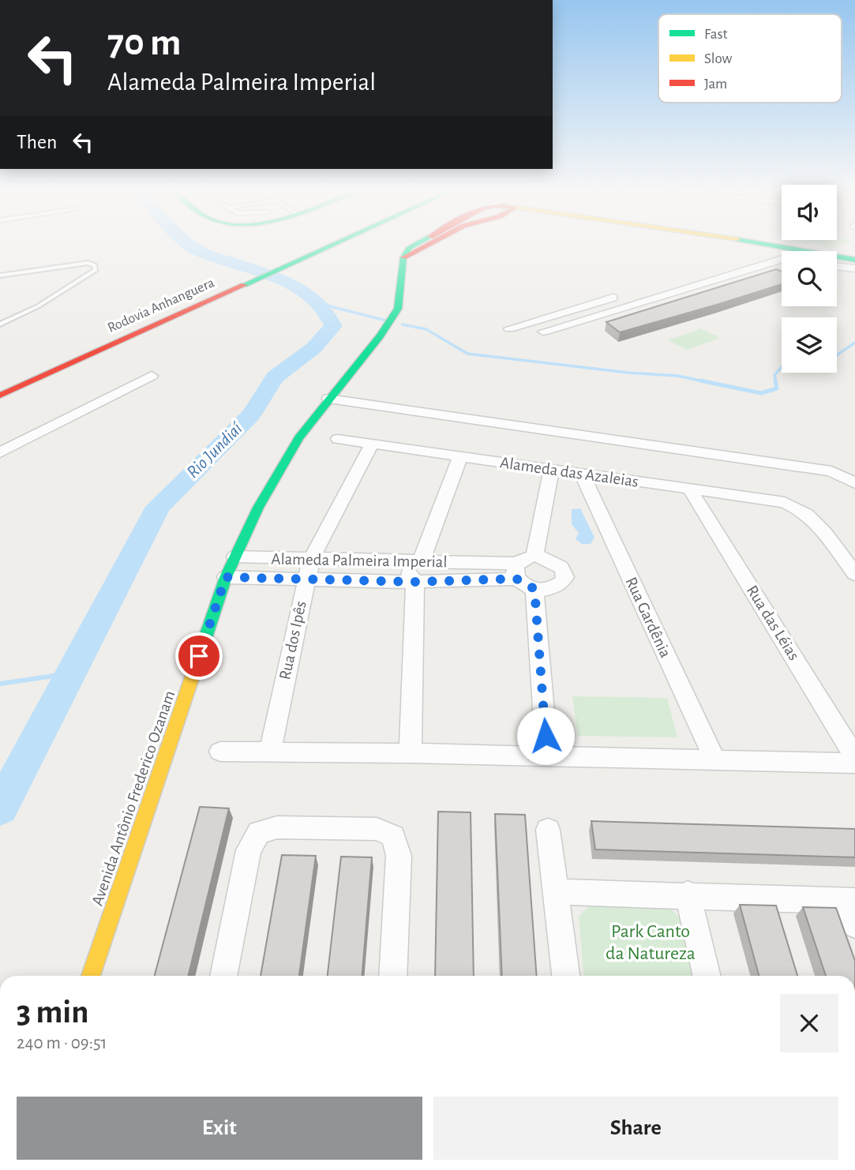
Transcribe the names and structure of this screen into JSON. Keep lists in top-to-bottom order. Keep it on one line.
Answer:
{"streets":{"main road":["Rodovia Anhanguera","Avenida Antônio Frederico Ozanam"],"street":["Alameda das Azaleias","Alameda Palmeira Imperial","Rua Gardênia","Rua das Léias","Rua dos Ipês"]},"crossings":[["Alameda das Azaleias","Rua Gardênia"],["Alameda das Azaleias","Rua das Léias"],["Alameda das Azaleias","Rua dos Ipês"],["Alameda Palmeira Imperial","Rua dos Ipês"],["Alameda Palmeira Imperial","Avenida Antônio Frederico Ozanam"]],"water":["Rio Jundiaí"],"parks":["Park Canto da Natureza"],"legend":["Fast","Slow","Jam"],"page":{"turn":["70 m","Alameda Palmeira Imperial"],"then":"Then","heading":["3 min","240 m · 09:51"],"buttons":["Exit","Share"]}}
